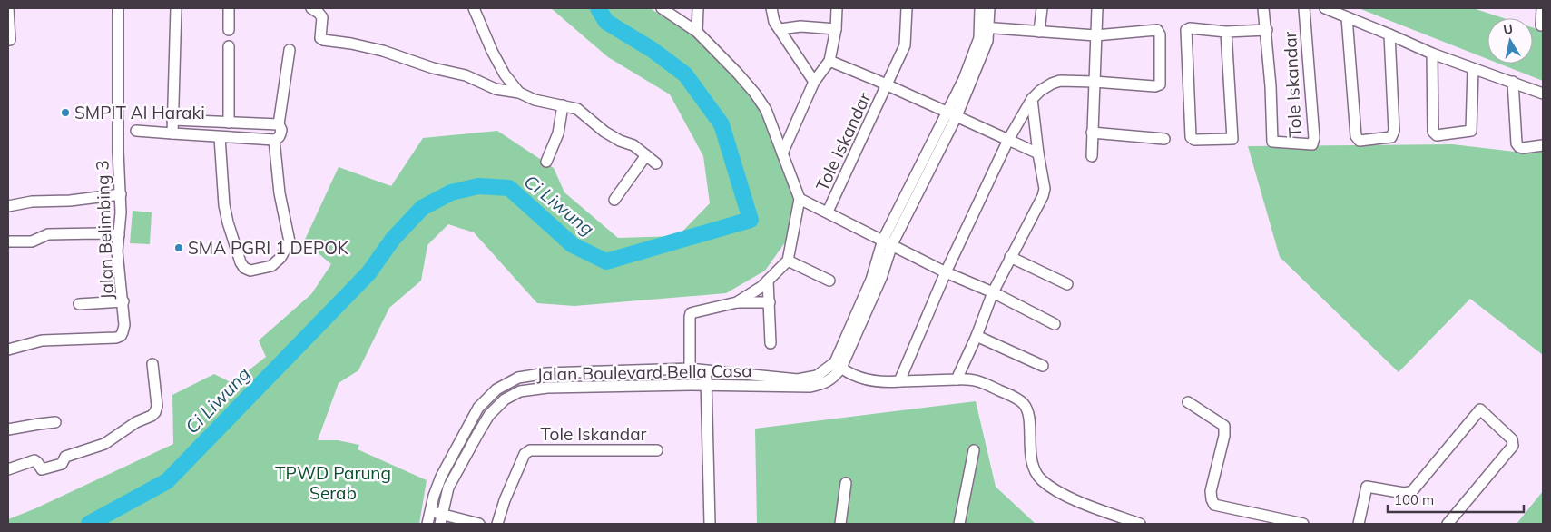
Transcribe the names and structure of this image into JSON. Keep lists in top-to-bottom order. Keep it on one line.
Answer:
{"streets":{"street":["Tole Iskandar","Jalan Belimbing 3","Jalan Boulevard Bella Casa"]},"crossings":[["Tole Iskandar","Jalan Boulevard Bella Casa"]],"water":["Ci Liwung"],"parks":["TPWD Parung Serab"],"places":["SMPIT Al Haraki","SMA PGRI 1 DEPOK"],"scale_bar":"100 m","north":"top"}
